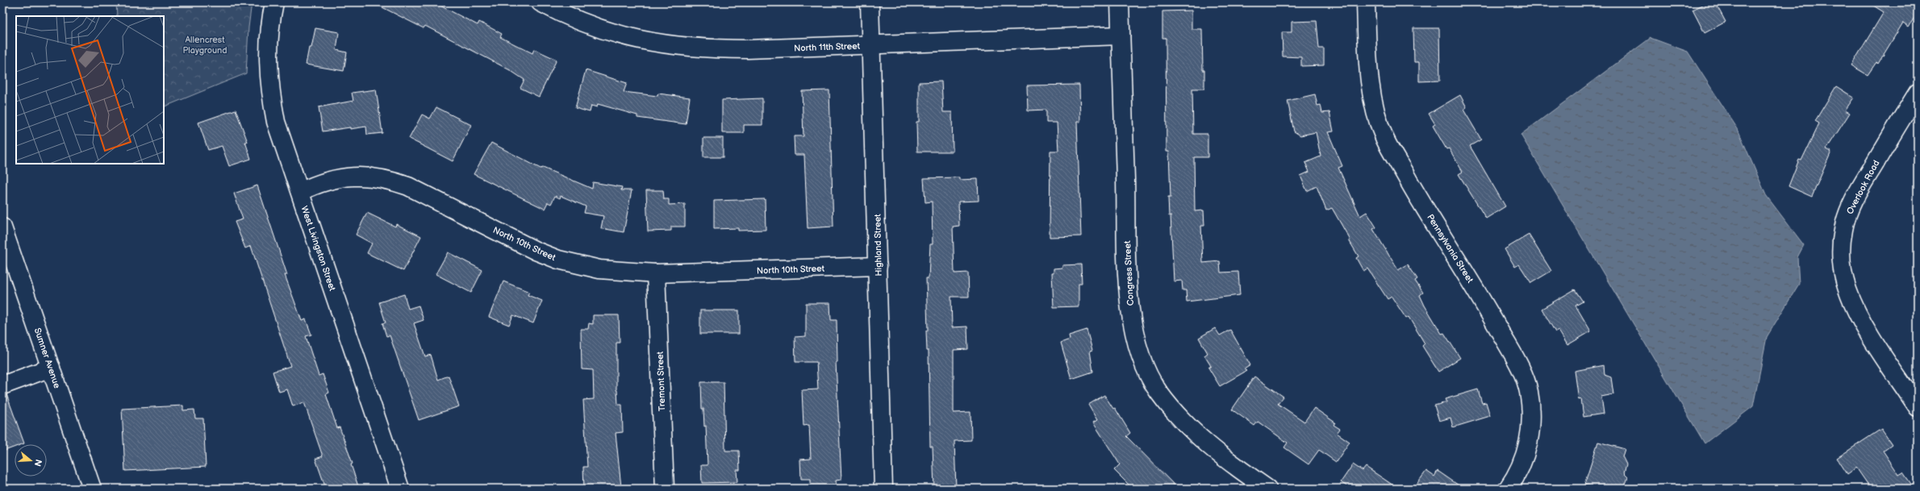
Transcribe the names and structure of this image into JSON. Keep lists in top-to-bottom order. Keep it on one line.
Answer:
{"streets":{"street":["North 11th Street","Overlook Road","North 10th Street","Highland Street","West Livingston Street","Pennsylvania Street","Congress Street","Sumner Avenue","Tremont Street"]},"crossings":[["North 11th Street","Highland Street"],["North 11th Street","Congress Street"],["North 10th Street","Highland Street"],["North 10th Street","West Livingston Street"],["North 10th Street","Tremont Street"]],"parks":["Allencrest Playground"],"north":"right"}
